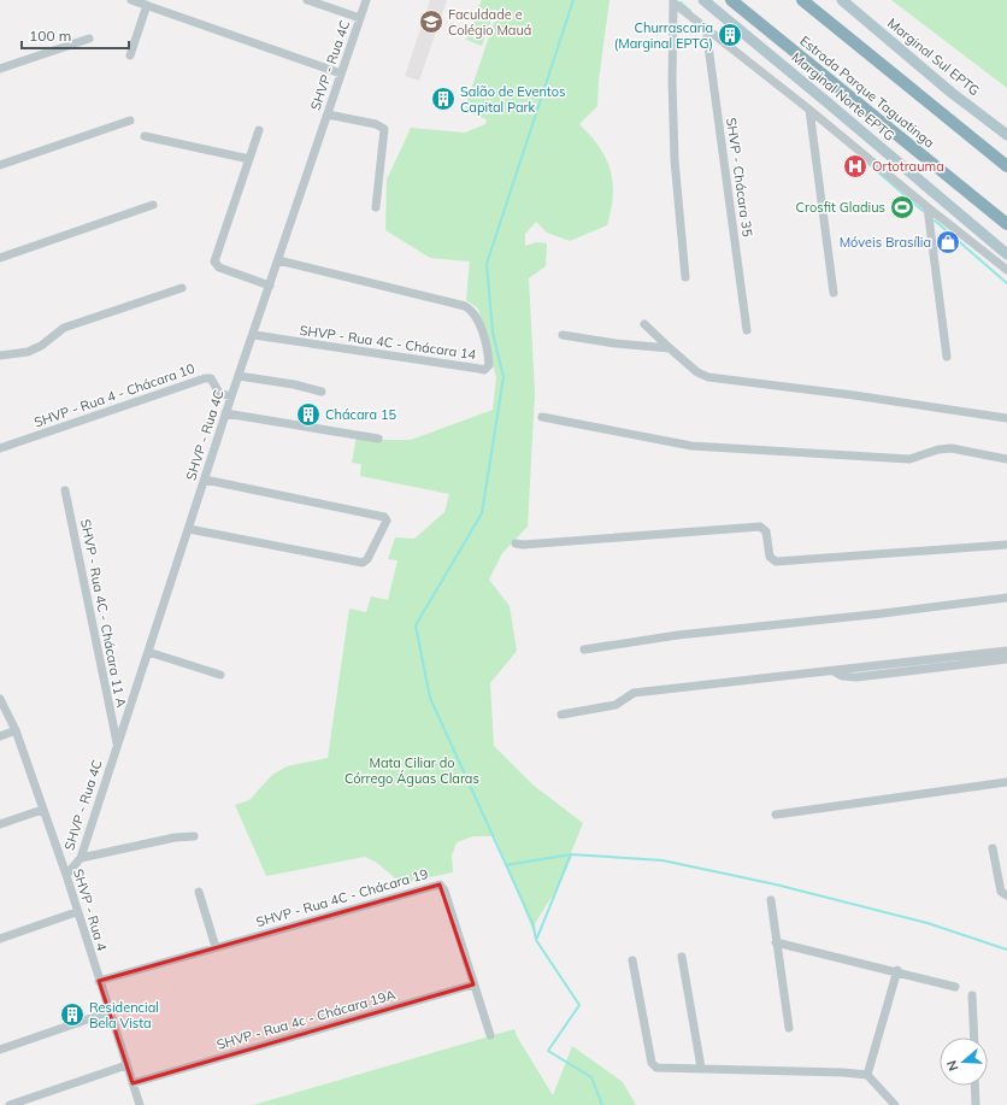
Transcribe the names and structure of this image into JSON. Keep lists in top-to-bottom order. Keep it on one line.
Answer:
{"streets":{"highway":["Estrada Parque Taguatinga"],"main road":["Marginal Sul EPTG","Marginal Norte EPTG"],"street":["SHVP - Rua 4C","SHVP - Chácara 35","SHVP - Rua 4C - Chácara 14","SHVP - Rua 4 - Chácara 10","SHVP - Rua 4C - Chácara 11 A","SHVP - Rua 4C - Chácara 19","SHVP - Rua 4","SHVP - Rua 4c - Chácara 19A"]},"crossings":[["SHVP - Rua 4C","SHVP - Rua 4C - Chácara 14"],["SHVP - Rua 4C","SHVP - Rua 4 - Chácara 10"],["SHVP - Rua 4C","SHVP - Rua 4C - Chácara 11 A"],["SHVP - Rua 4C","SHVP - Rua 4"],["SHVP - Rua 4C - Chácara 19","SHVP - Rua 4"],["SHVP - Rua 4C - Chácara 19","SHVP - Rua 4c - Chácara 19A"],["SHVP - Rua 4","SHVP - Rua 4c - Chácara 19A"]],"parks":["Mata Ciliar do Córrego Águas Claras"],"places":{"school or university":["Faculdade e Colégio Mauá"],"building":["Churrascaria (Marginal EPTG)","Salão de Eventos Capital Park","Chácara 15","Residencial Bela Vista"],"hospital":["Ortotrauma"],"sports":["Crosfit Gladius"],"shop":["Móveis Brasília"]},"scale_bar":"100 m","north":"left"}
